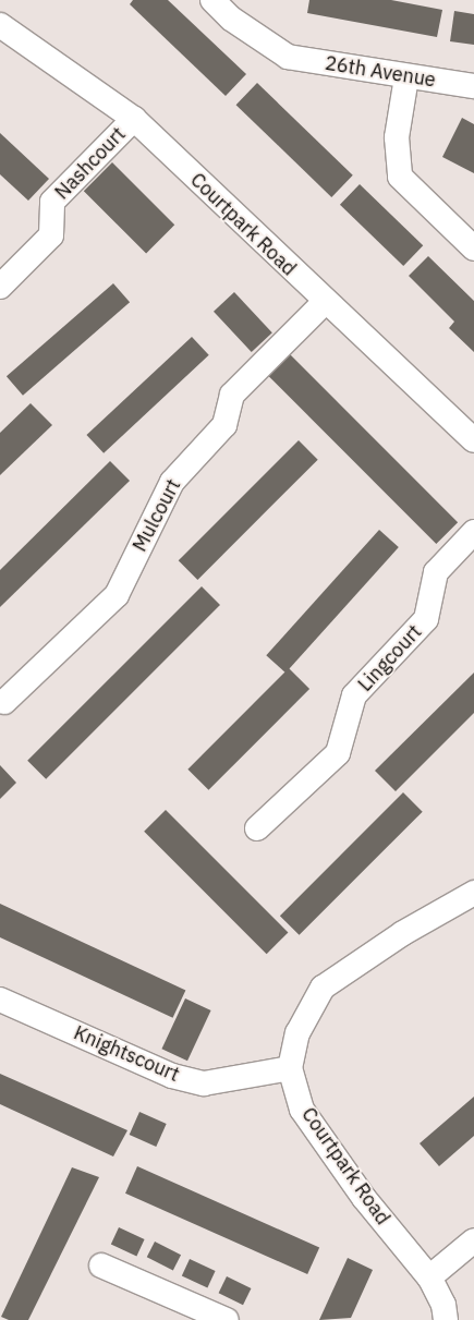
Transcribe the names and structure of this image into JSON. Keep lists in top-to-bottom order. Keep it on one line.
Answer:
{"streets":{"street":["26th Avenue","Nashcourt","Courtpark Road","Mulcourt","Lingcourt","Knightscourt"]},"crossings":[["Nashcourt","Courtpark Road"],["Courtpark Road","Mulcourt"],["Courtpark Road","Knightscourt"]]}
